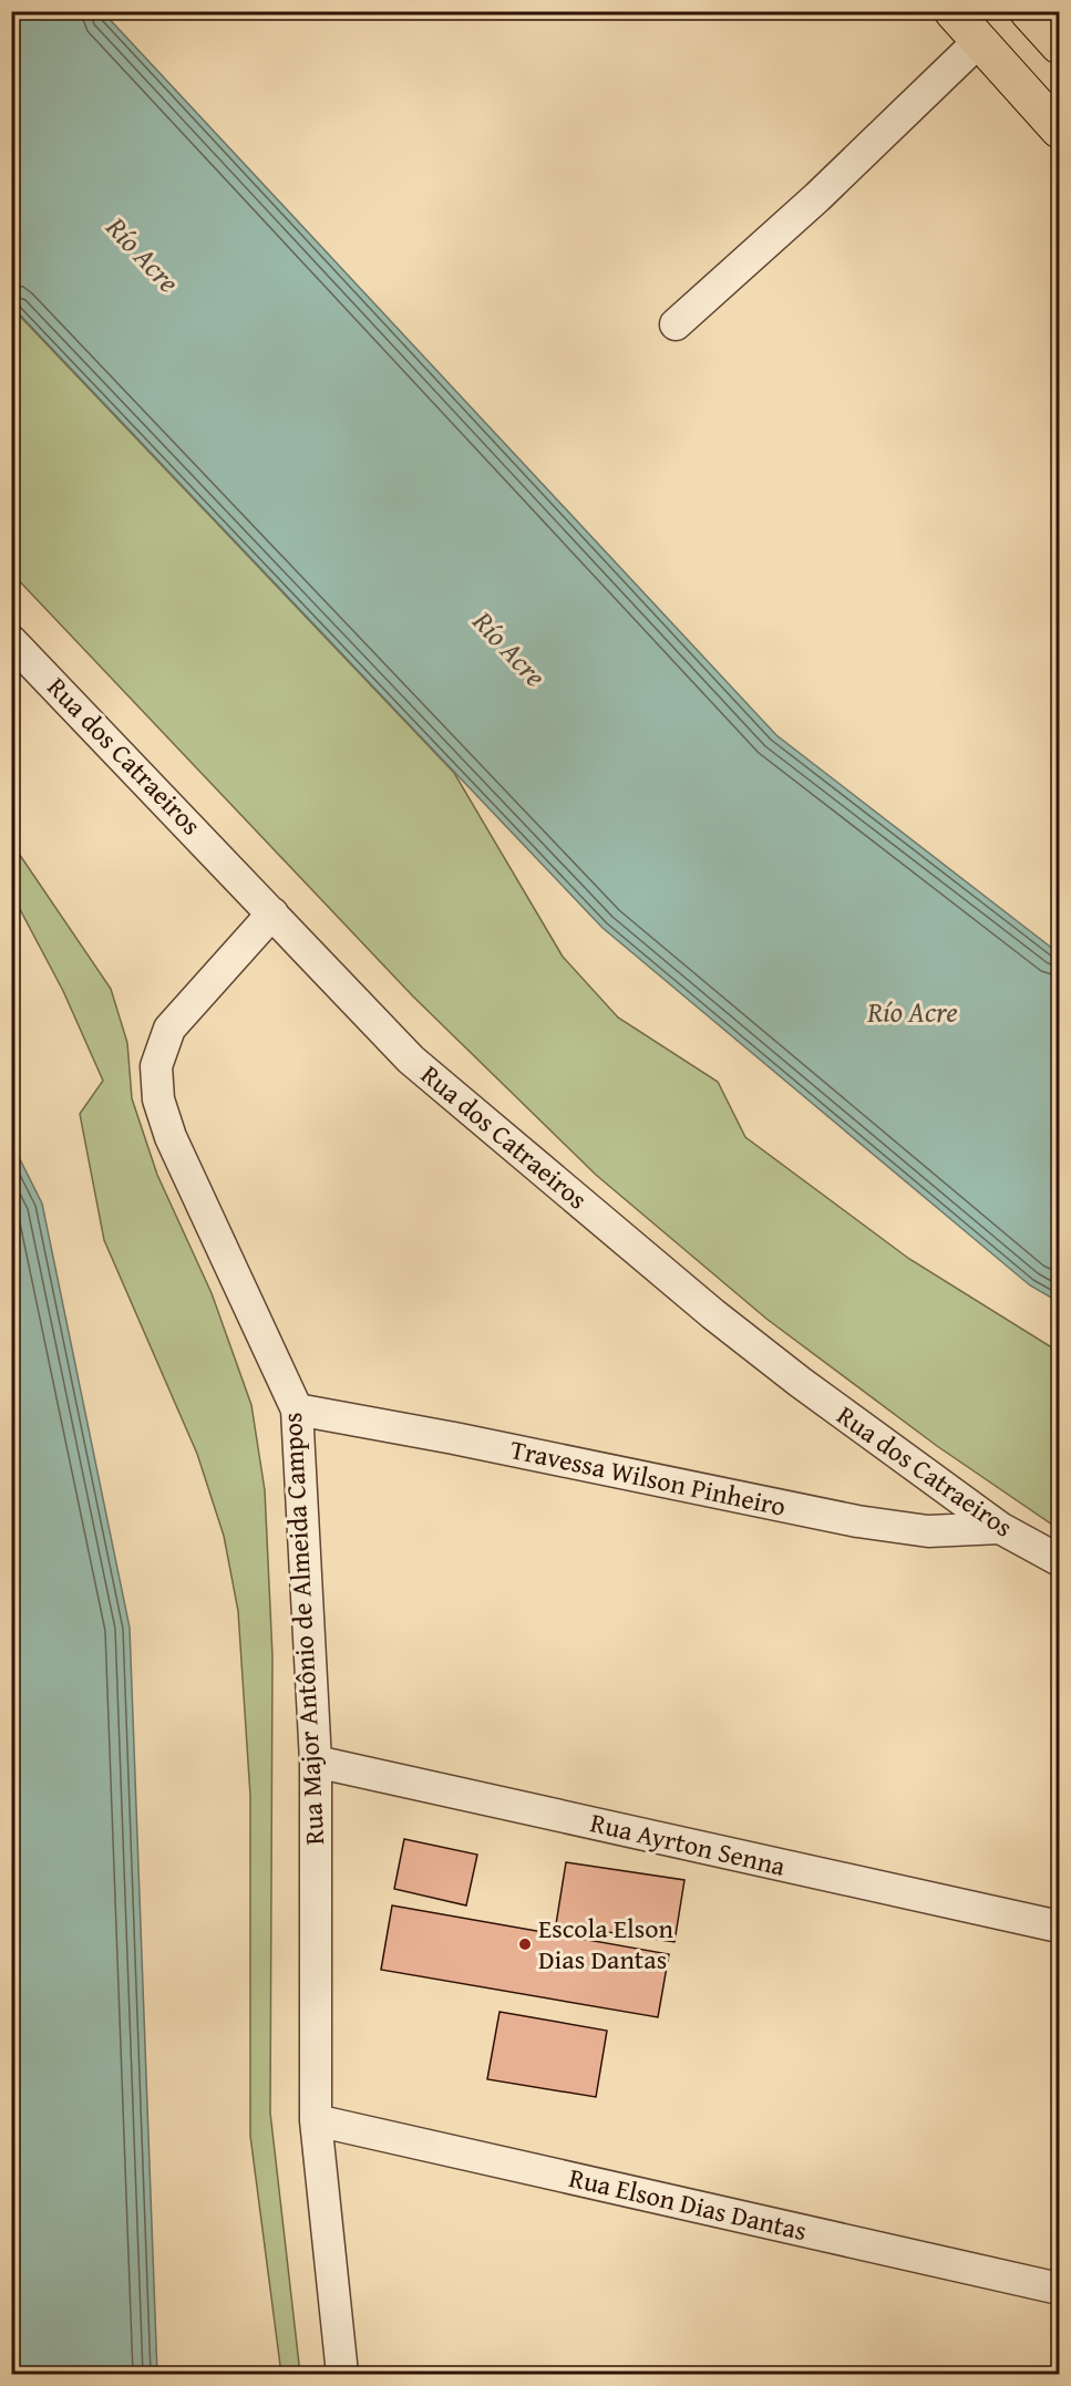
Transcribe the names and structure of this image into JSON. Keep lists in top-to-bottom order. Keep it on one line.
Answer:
{"streets":{"street":["Rua dos Catraeiros","Travessa Wilson Pinheiro","Rua Major Antônio de Almeida Campos","Rua Ayrton Senna","Rua Elson Dias Dantas"]},"crossings":[["Rua dos Catraeiros","Travessa Wilson Pinheiro"],["Rua dos Catraeiros","Rua Major Antônio de Almeida Campos"],["Travessa Wilson Pinheiro","Rua Major Antônio de Almeida Campos"],["Rua Major Antônio de Almeida Campos","Rua Ayrton Senna"],["Rua Major Antônio de Almeida Campos","Rua Elson Dias Dantas"]],"water":["Río Acre"],"places":["Escola Elson Dias Dantas"]}
